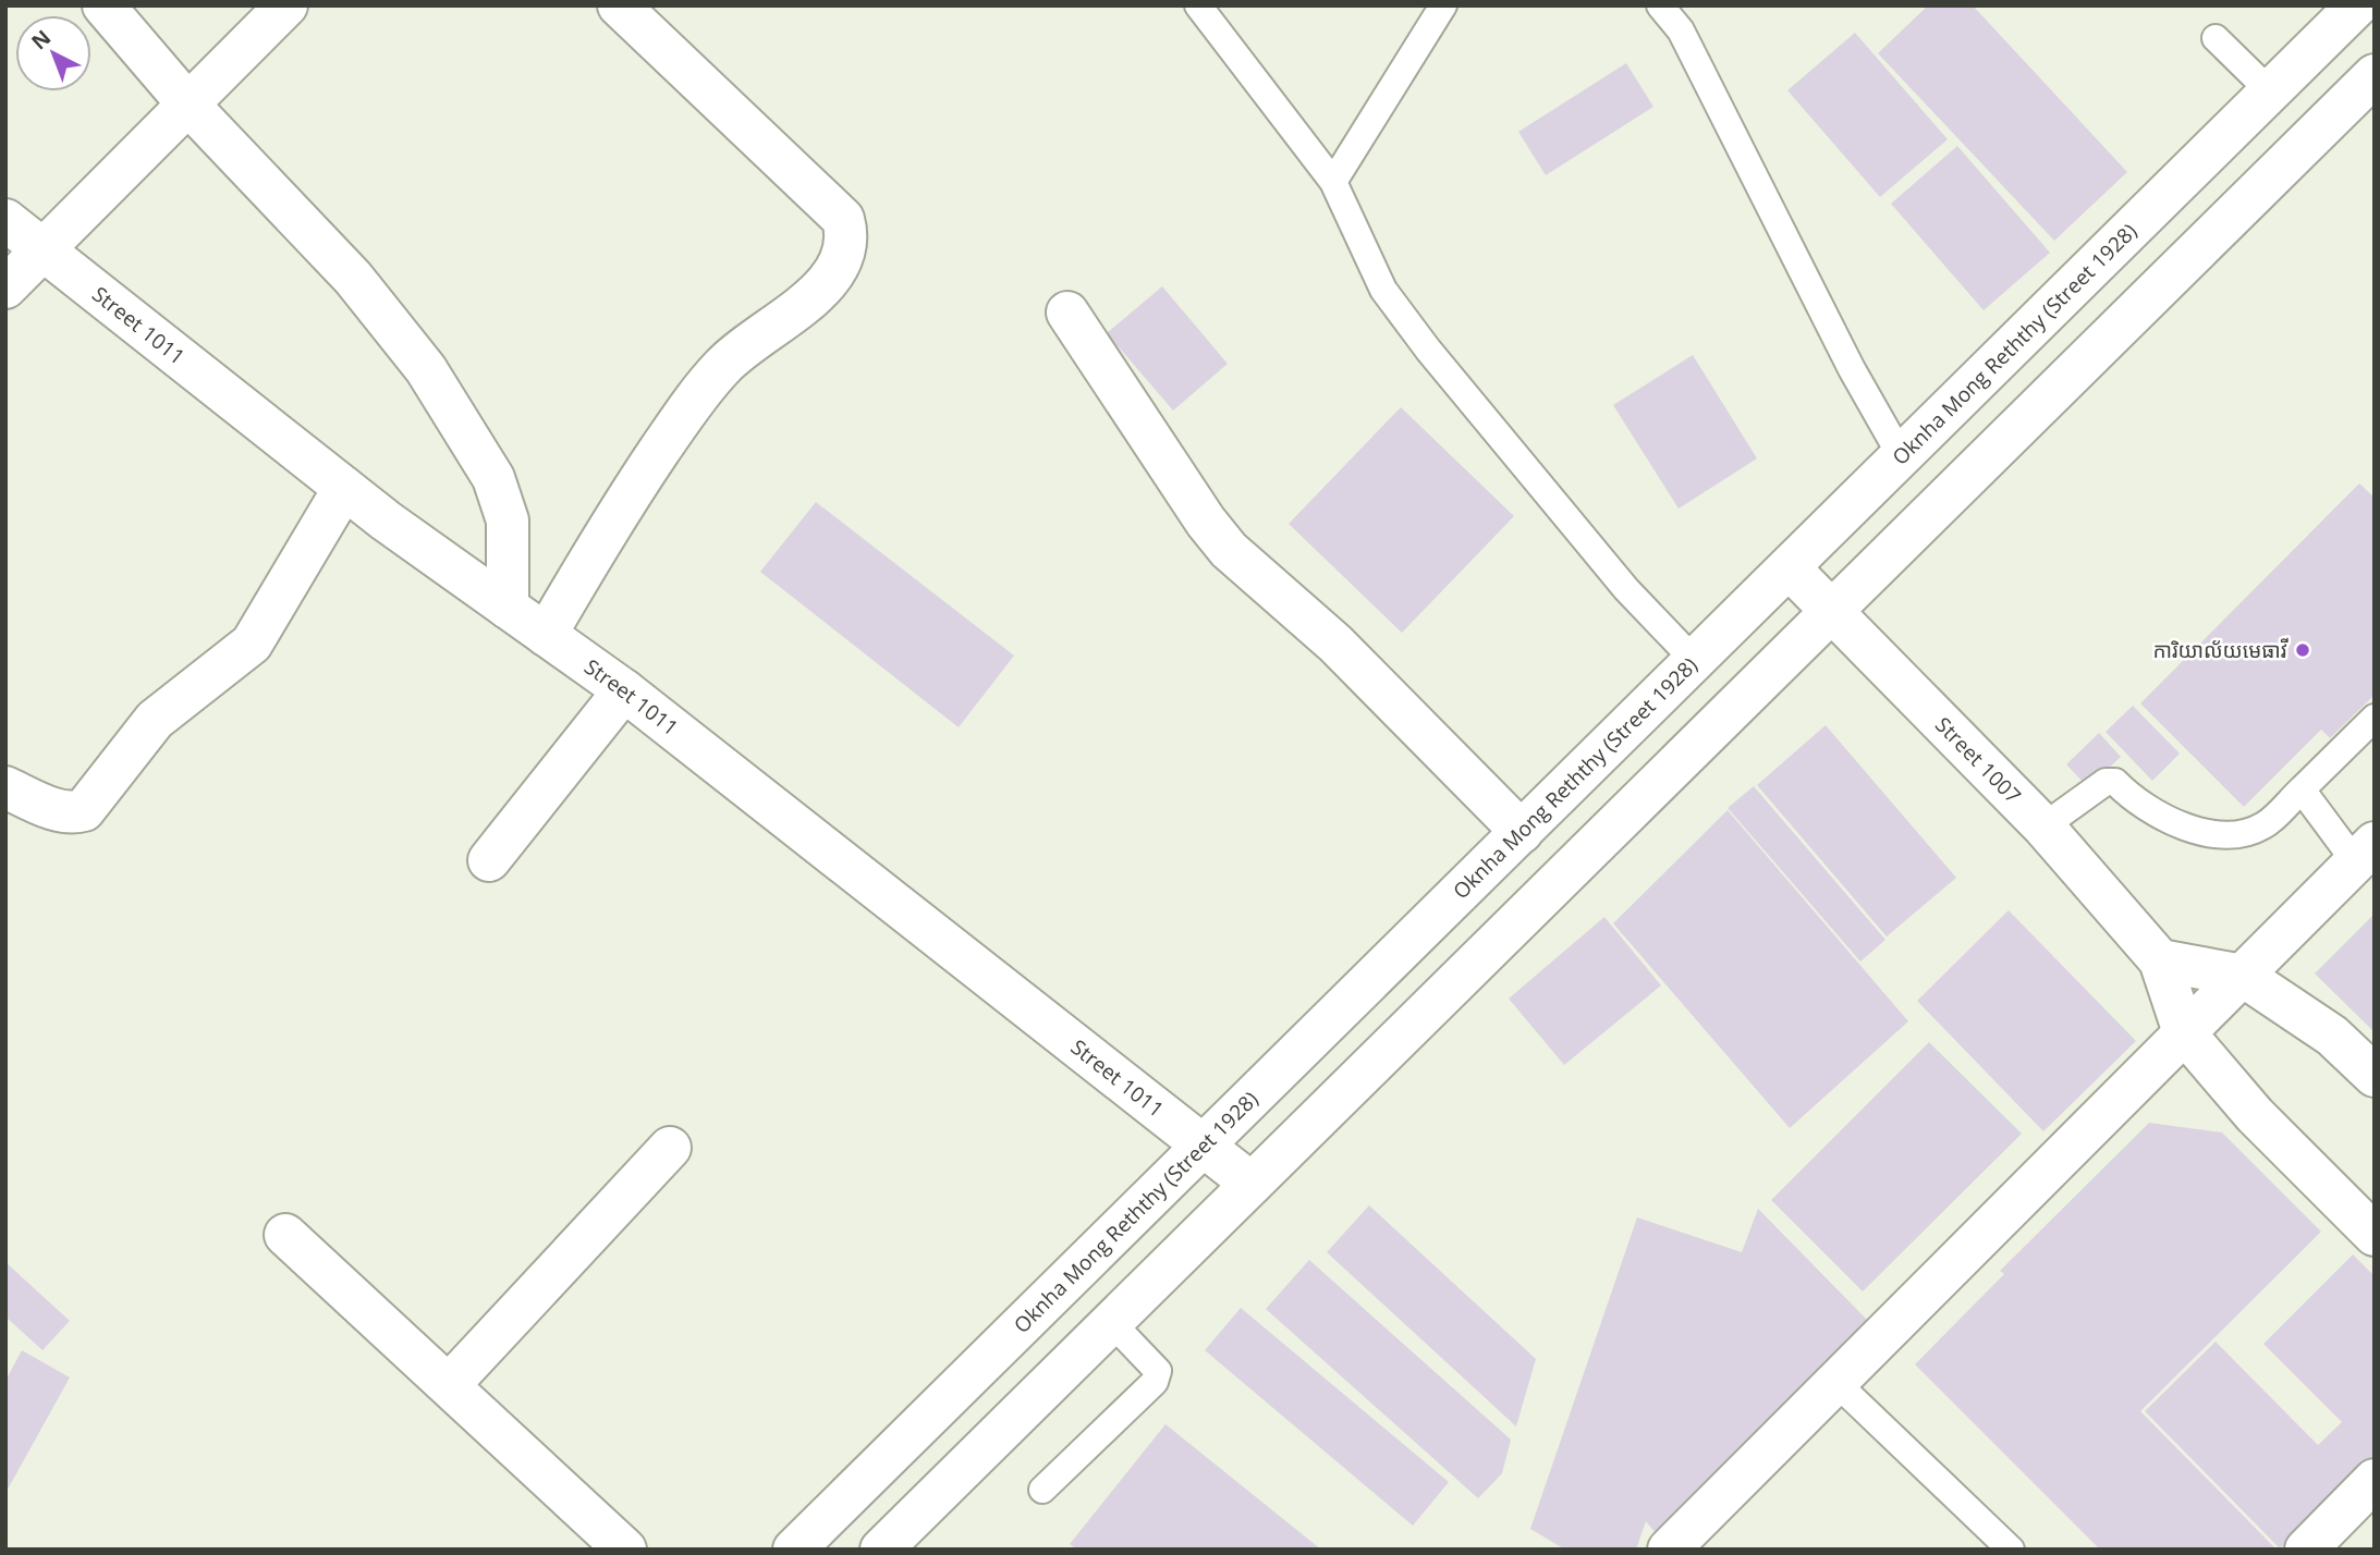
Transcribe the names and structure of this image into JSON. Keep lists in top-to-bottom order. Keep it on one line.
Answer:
{"streets":{"street":["Street 1011","Oknha Mong Reththy (Street 1928)","Street 1007"]},"crossings":[["Street 1011","Oknha Mong Reththy (Street 1928)"],["Oknha Mong Reththy (Street 1928)","Street 1007"]],"places":["ការិយាល័យមេធាវី"],"north":"top left"}
